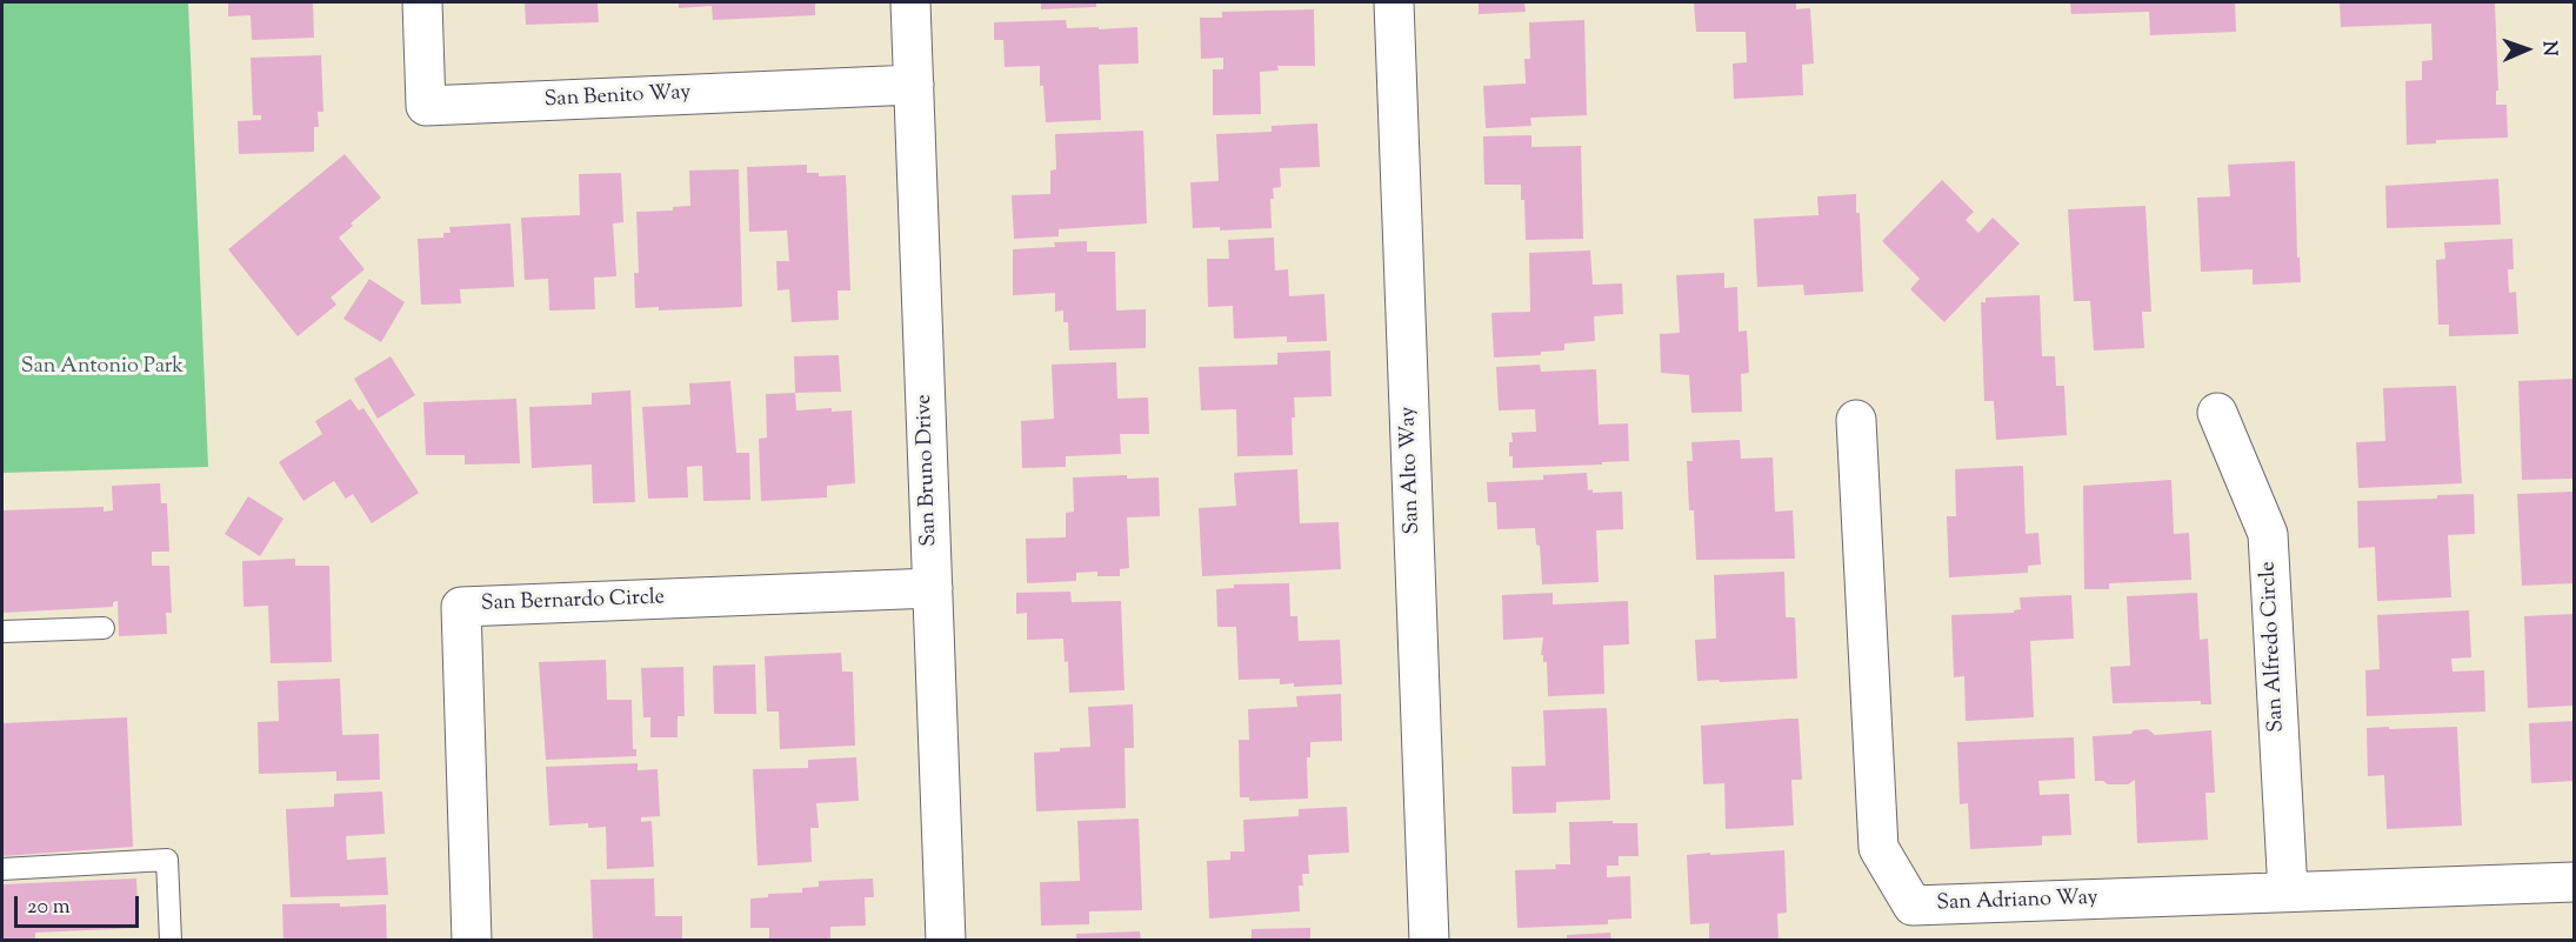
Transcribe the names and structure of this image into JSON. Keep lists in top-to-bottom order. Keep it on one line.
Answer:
{"streets":{"street":["San Benito Way","San Bruno Drive","San Alto Way","San Bernardo Circle","San Alfredo Circle","San Adriano Way"]},"crossings":[["San Benito Way","San Bruno Drive"],["San Bruno Drive","San Bernardo Circle"],["San Alfredo Circle","San Adriano Way"]],"parks":["San Antonio Park"],"scale_bar":"20 m","north":"right"}
